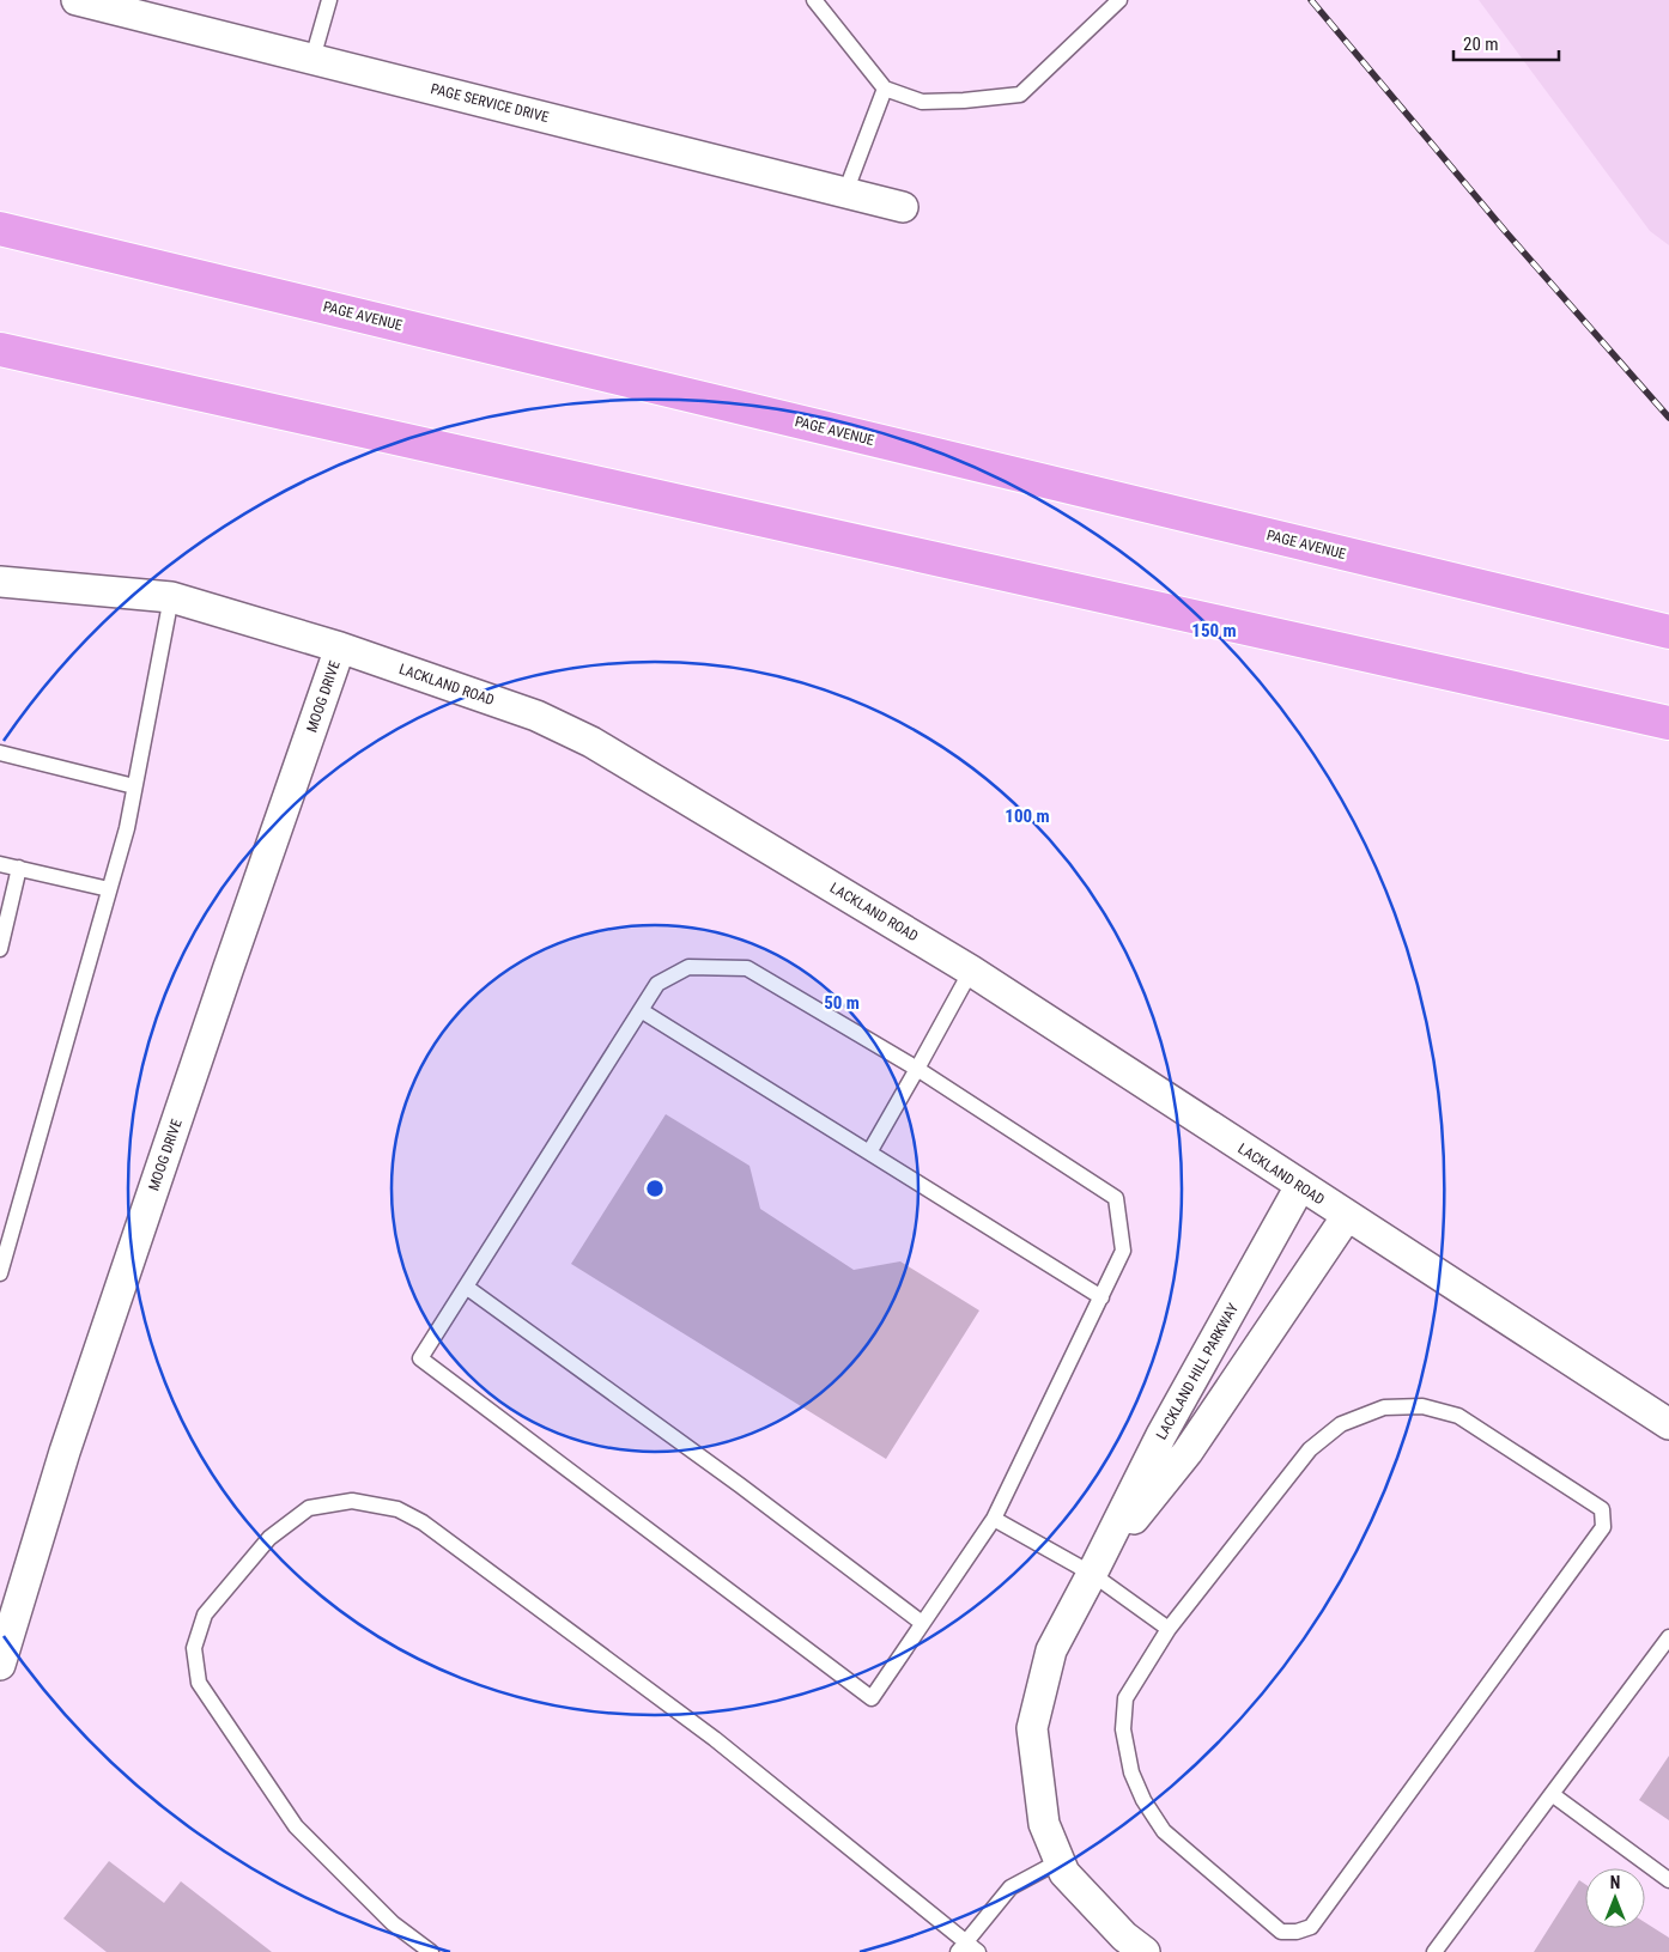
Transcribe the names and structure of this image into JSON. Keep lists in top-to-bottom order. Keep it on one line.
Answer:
{"streets":{"highway":["PAGE AVENUE"],"street":["PAGE SERVICE DRIVE","LACKLAND ROAD","MOOG DRIVE","LACKLAND HILL PARKWAY"]},"crossings":[["LACKLAND ROAD","MOOG DRIVE"],["LACKLAND ROAD","LACKLAND HILL PARKWAY"]],"scale_bar":"20 m","north":"top","rings":["150 m","100 m","50 m"]}
